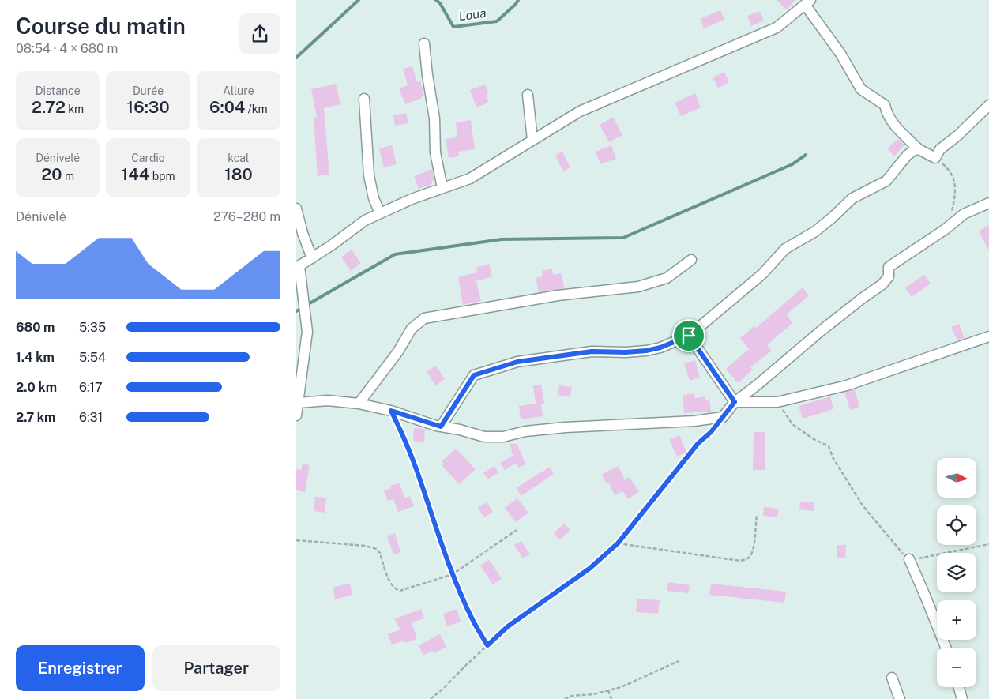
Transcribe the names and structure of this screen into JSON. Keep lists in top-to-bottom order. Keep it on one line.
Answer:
{"water":["Loua"],"north":"right","page":{"heading":["Course du matin","08:54 · 4 × 680 m"],"stats":[["Distance","2.72 km"],["Durée","16:30"],["Allure","6:04 /km"],["Dénivelé","20 m"],["Cardio","144 bpm"],["kcal","180"]],"chart":["Dénivelé","276–280 m"],"list":[{"name":"680 m","note":"5:35"},{"name":"1.4 km","note":"5:54"},{"name":"2.0 km","note":"6:17"},{"name":"2.7 km","note":"6:31"}],"map_buttons":["+","−"],"buttons":["Enregistrer","Partager"]}}
